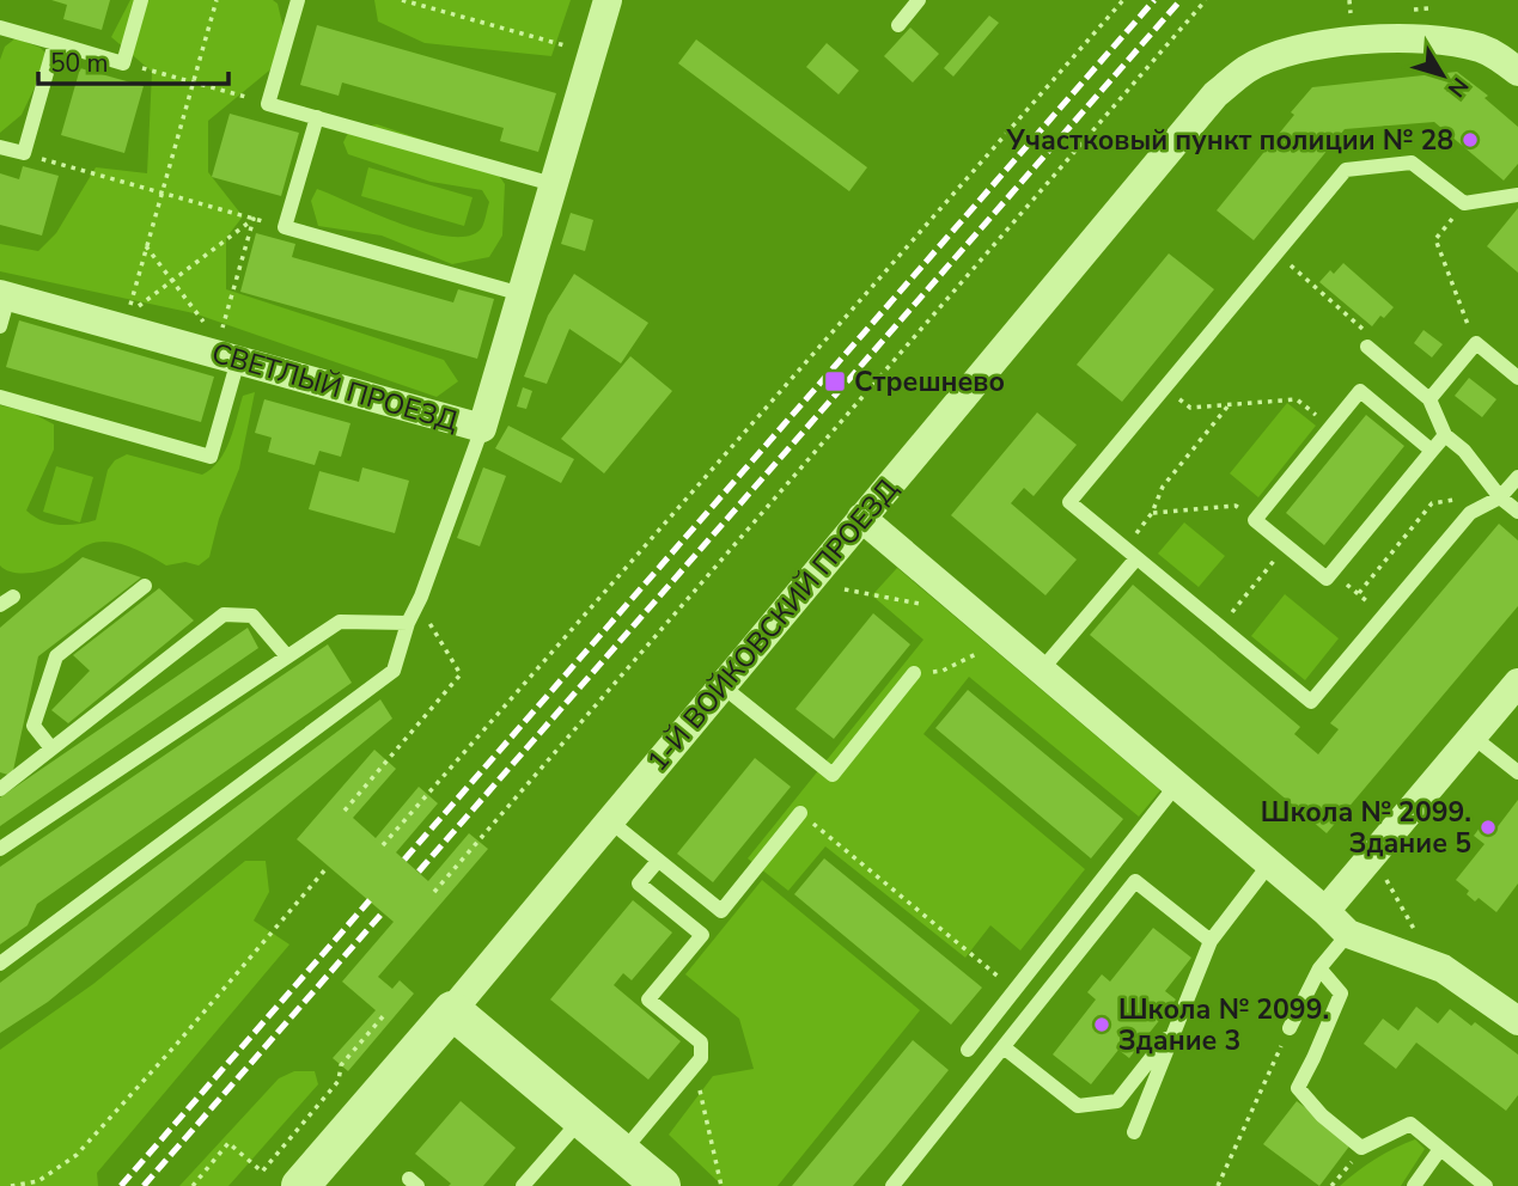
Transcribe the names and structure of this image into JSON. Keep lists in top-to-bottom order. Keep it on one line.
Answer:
{"streets":{"street":["СВЕТЛЫЙ ПРОЕЗД","1-Й ВОЙКОВСКИЙ ПРОЕЗД"]},"places":{"other":["Участковый пункт полиции № 28","Школа № 2099. Здание 5","Школа № 2099. Здание 3"],"transit":["Стрешнево"]},"scale_bar":"50 m","north":"bottom right"}
